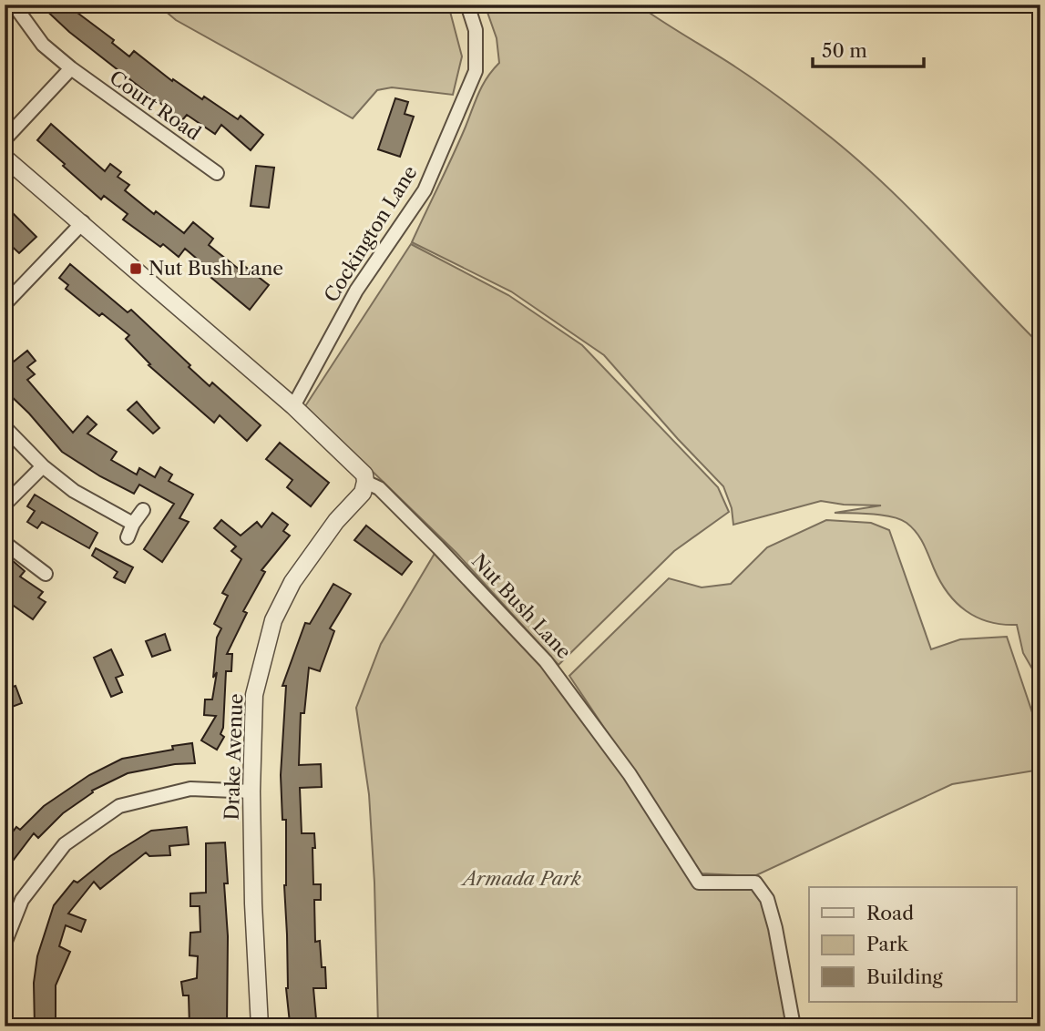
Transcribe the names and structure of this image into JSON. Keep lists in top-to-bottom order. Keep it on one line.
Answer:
{"streets":{"street":["Court Road","Cockington Lane","Nut Bush Lane","Drake Avenue"]},"crossings":[["Cockington Lane","Nut Bush Lane"],["Nut Bush Lane","Drake Avenue"]],"parks":["Armada Park"],"places":{"transit":["Nut Bush Lane"]},"legend":["Road","Park","Building"],"scale_bar":"50 m"}
